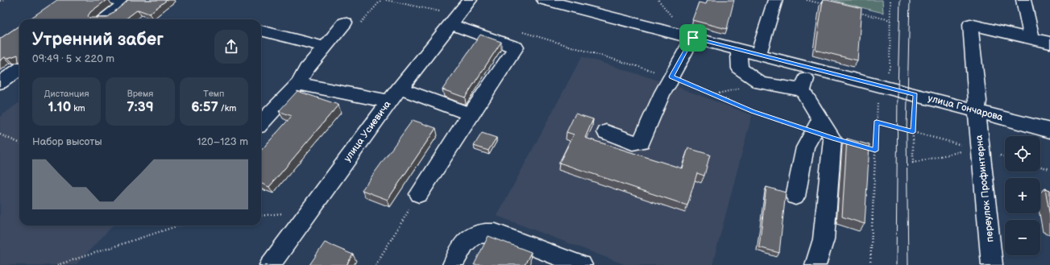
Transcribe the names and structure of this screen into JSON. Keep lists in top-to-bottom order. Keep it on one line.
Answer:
{"streets":{"street":["улица Гончарова","улица Усиевича","переулок Профинтерна"]},"crossings":[["улица Гончарова","переулок Профинтерна"]],"page":{"heading":["Утренний забег","09:49 · 5 × 220 m"],"stats":[["Дистанция","1.10 km"],["Время","7:39"],["Темп","6:57 /km"]],"chart":["Набор высоты","120–123 m"],"map_buttons":["+","−"]}}
